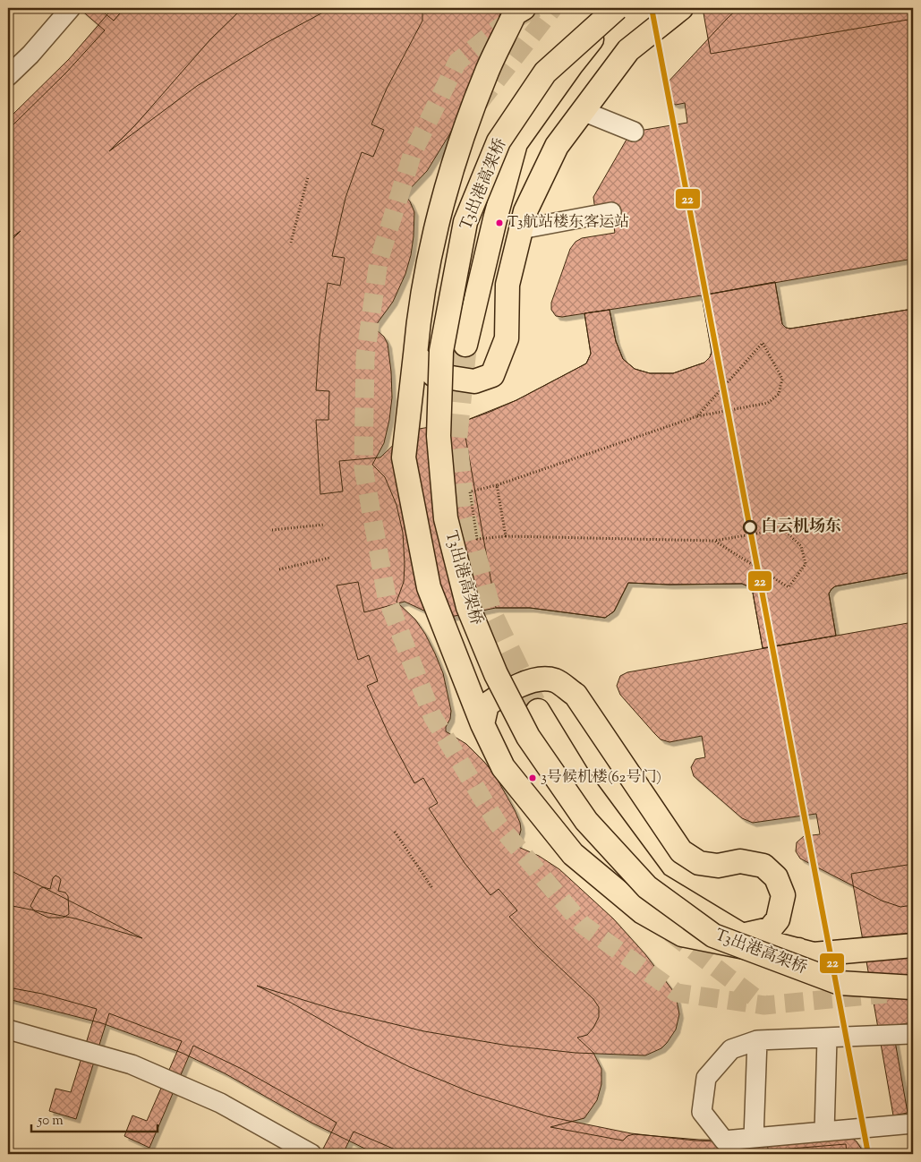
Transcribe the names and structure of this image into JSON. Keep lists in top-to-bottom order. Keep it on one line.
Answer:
{"streets":{"main road":["T3出港高架桥"]},"places":["T3航站楼东客运站","白云机场东","3号候机楼(62号门)"],"lines":["transit line 22"],"scale_bar":"50 m"}
